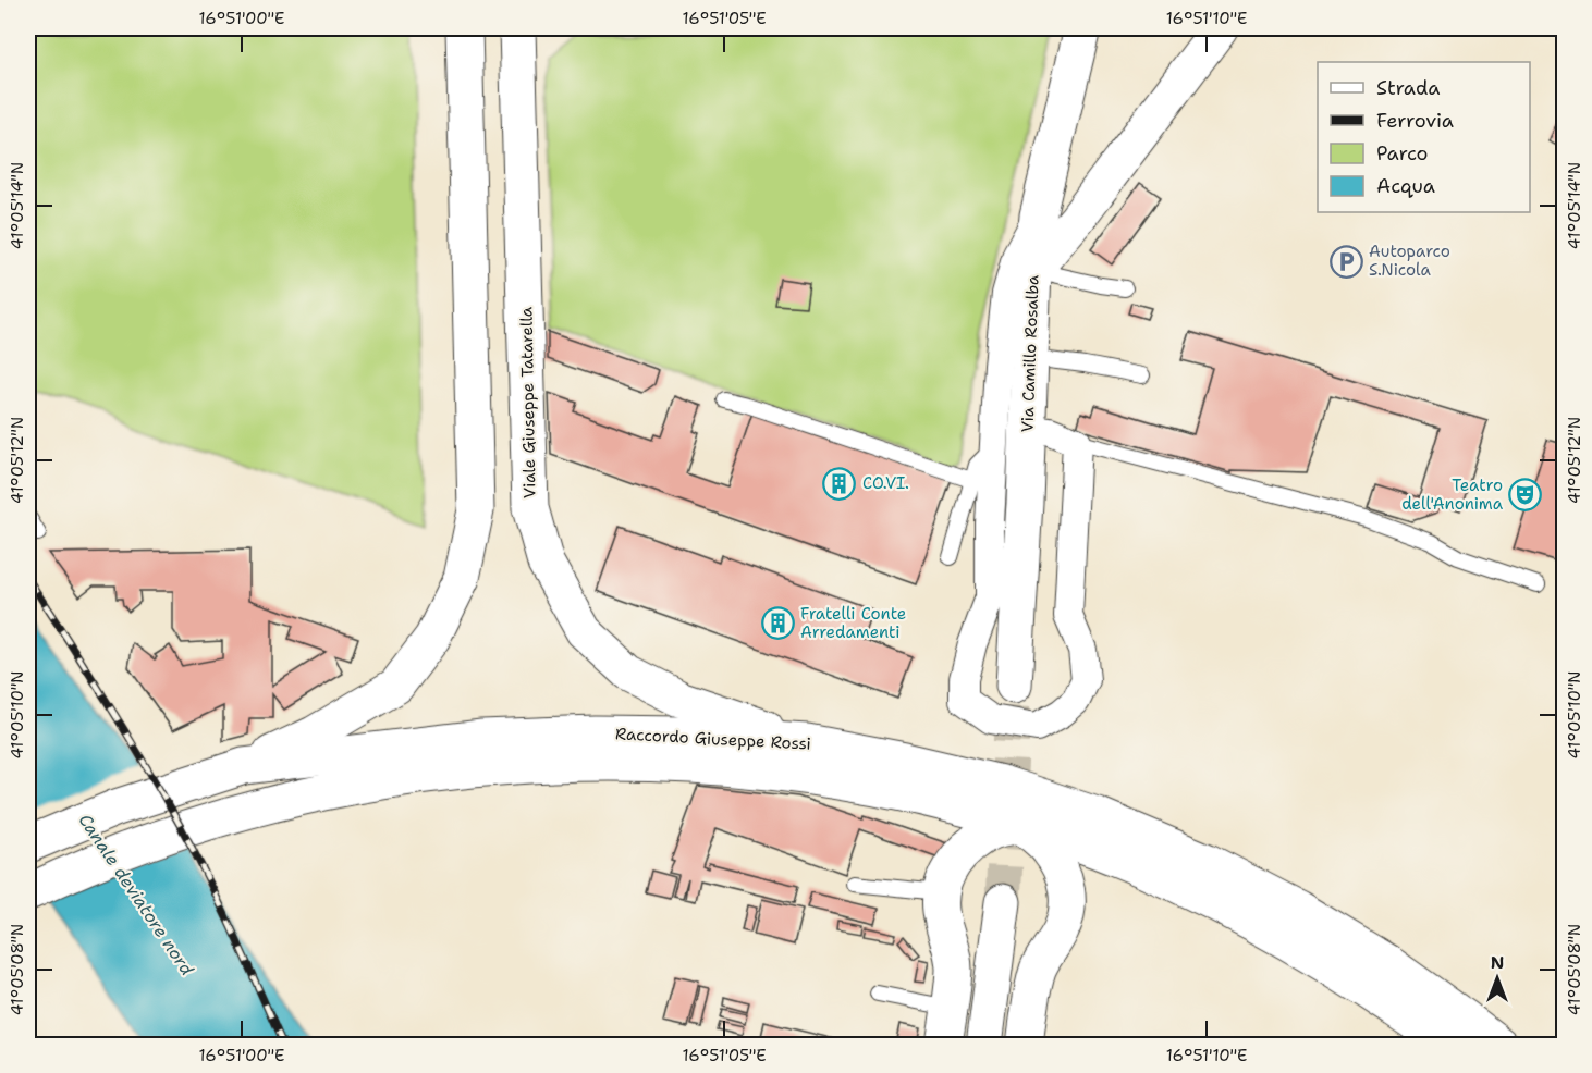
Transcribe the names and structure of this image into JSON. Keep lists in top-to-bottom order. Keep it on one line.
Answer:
{"streets":{"main road":["Via Camillo Rosalba","Viale Giuseppe Tatarella","Raccordo Giuseppe Rossi"]},"crossings":[["Viale Giuseppe Tatarella","Raccordo Giuseppe Rossi"]],"water":["Canale deviatore nord"],"places":{"parking":["Autoparco S.Nicola"],"building":["CO.VI.","Fratelli Conte Arredamenti"],"theatre":["Teatro dell'Anonima"]},"legend":["Strada","Ferrovia","Parco","Acqua"],"north":"top","coordinates":["16°51'00\"E","16°51'05\"E","16°51'10\"E","41°05'14\"N","41°05'12\"N","41°05'10\"N","41°05'08\"N"]}
